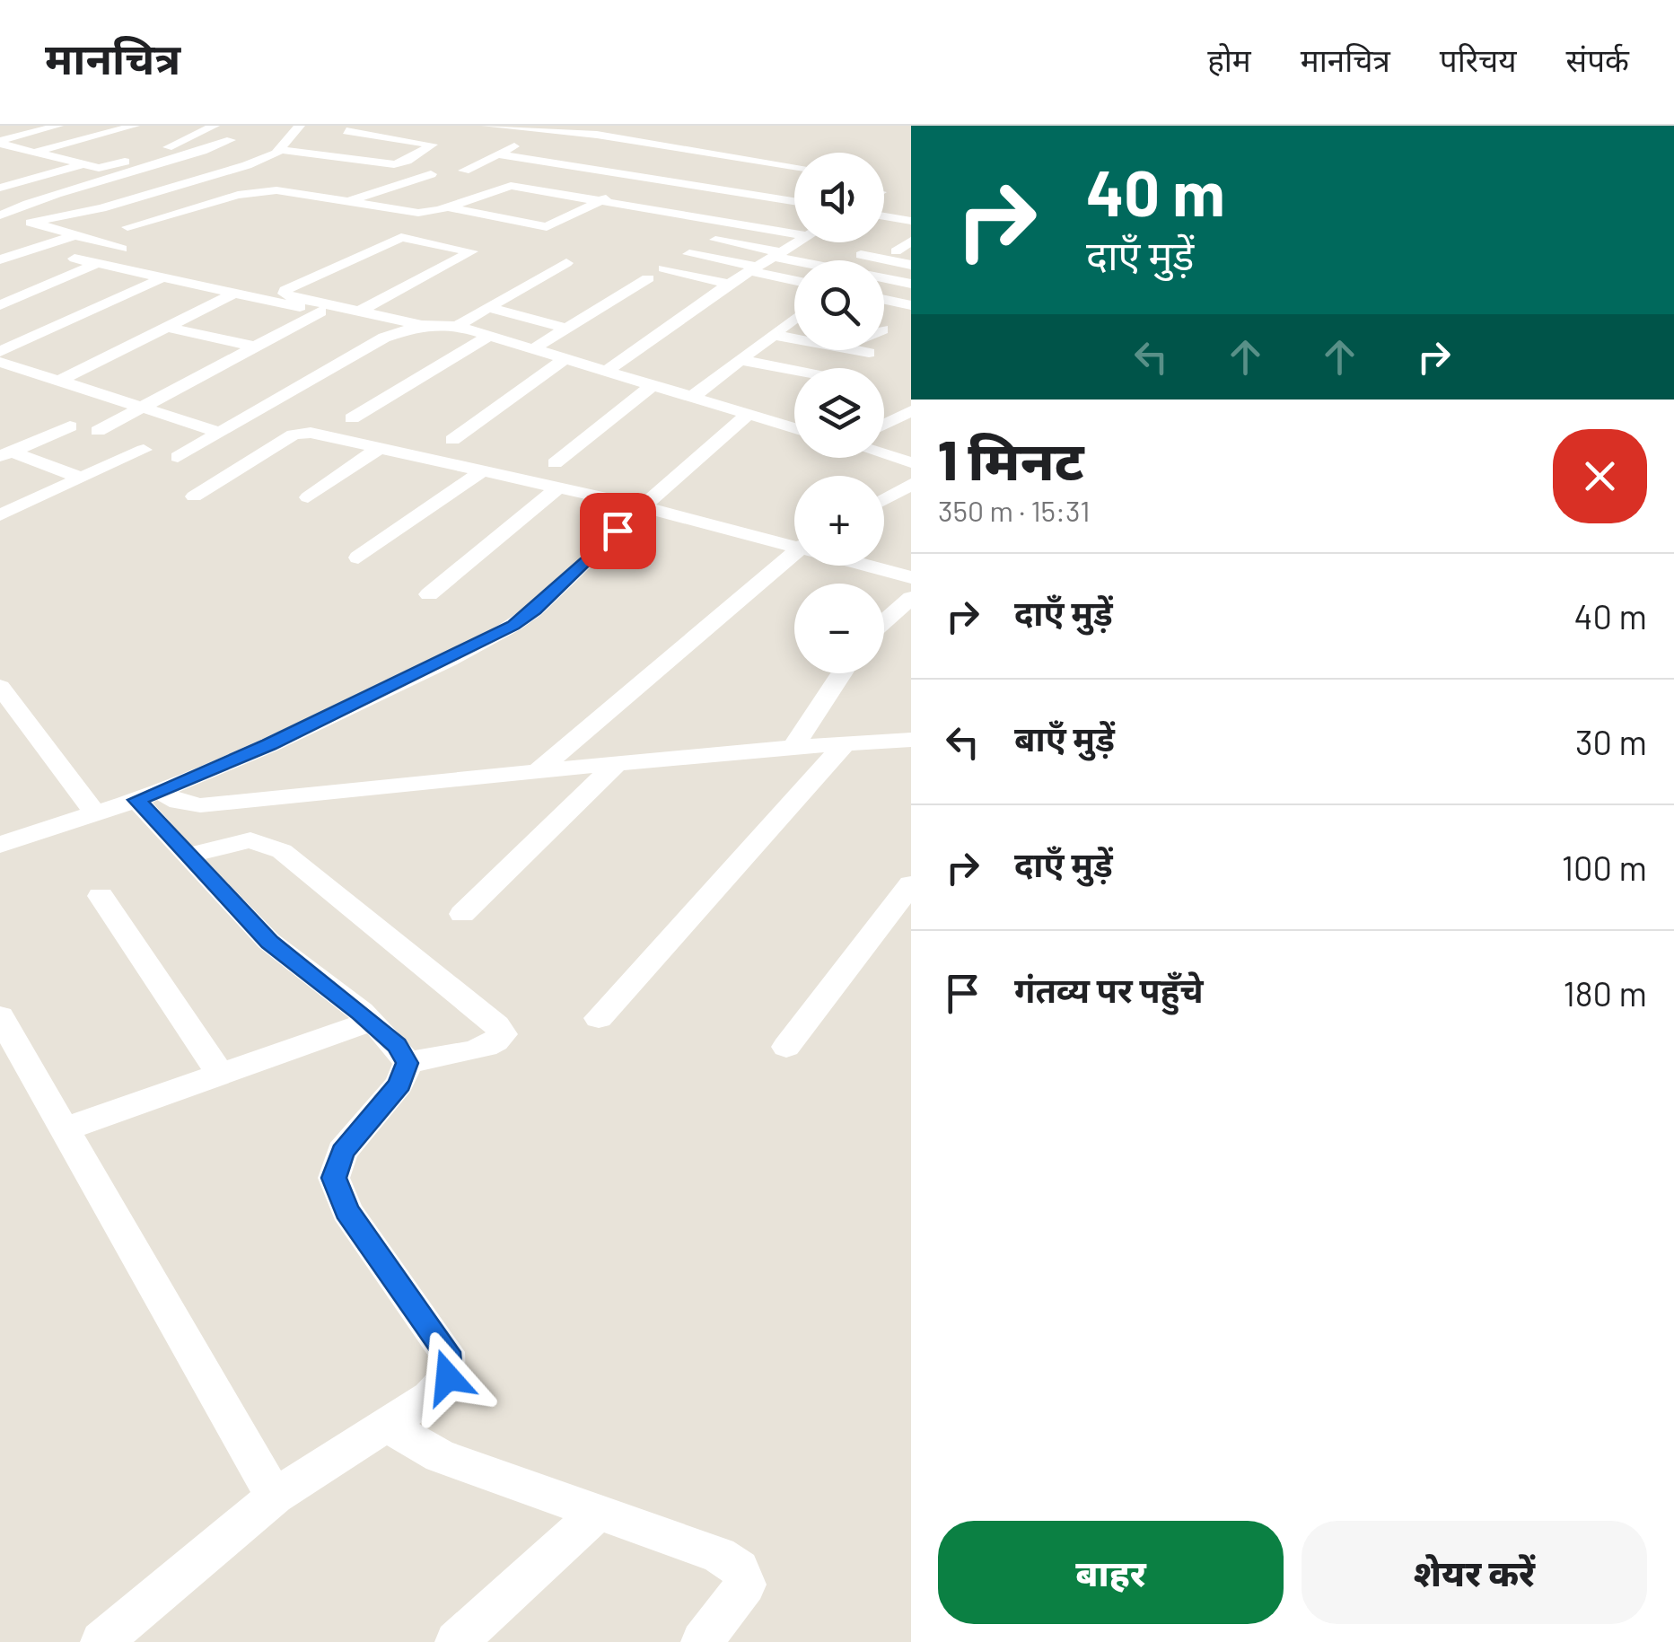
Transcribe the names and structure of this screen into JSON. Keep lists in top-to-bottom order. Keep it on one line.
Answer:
{"page":{"header":"मानचित्र","nav":["होम","मानचित्र","परिचय","संपर्क"],"turn":["40 m","दाएँ मुड़ें"],"map_buttons":["+","−"],"heading":["1 मिनट","350 m · 15:31"],"list":[{"name":"दाएँ मुड़ें","value":"40 m"},{"name":"बाएँ मुड़ें","value":"30 m"},{"name":"दाएँ मुड़ें","value":"100 m"},{"name":"गंतव्य पर पहुँचे","value":"180 m"}],"buttons":["बाहर","शेयर करें"]}}
